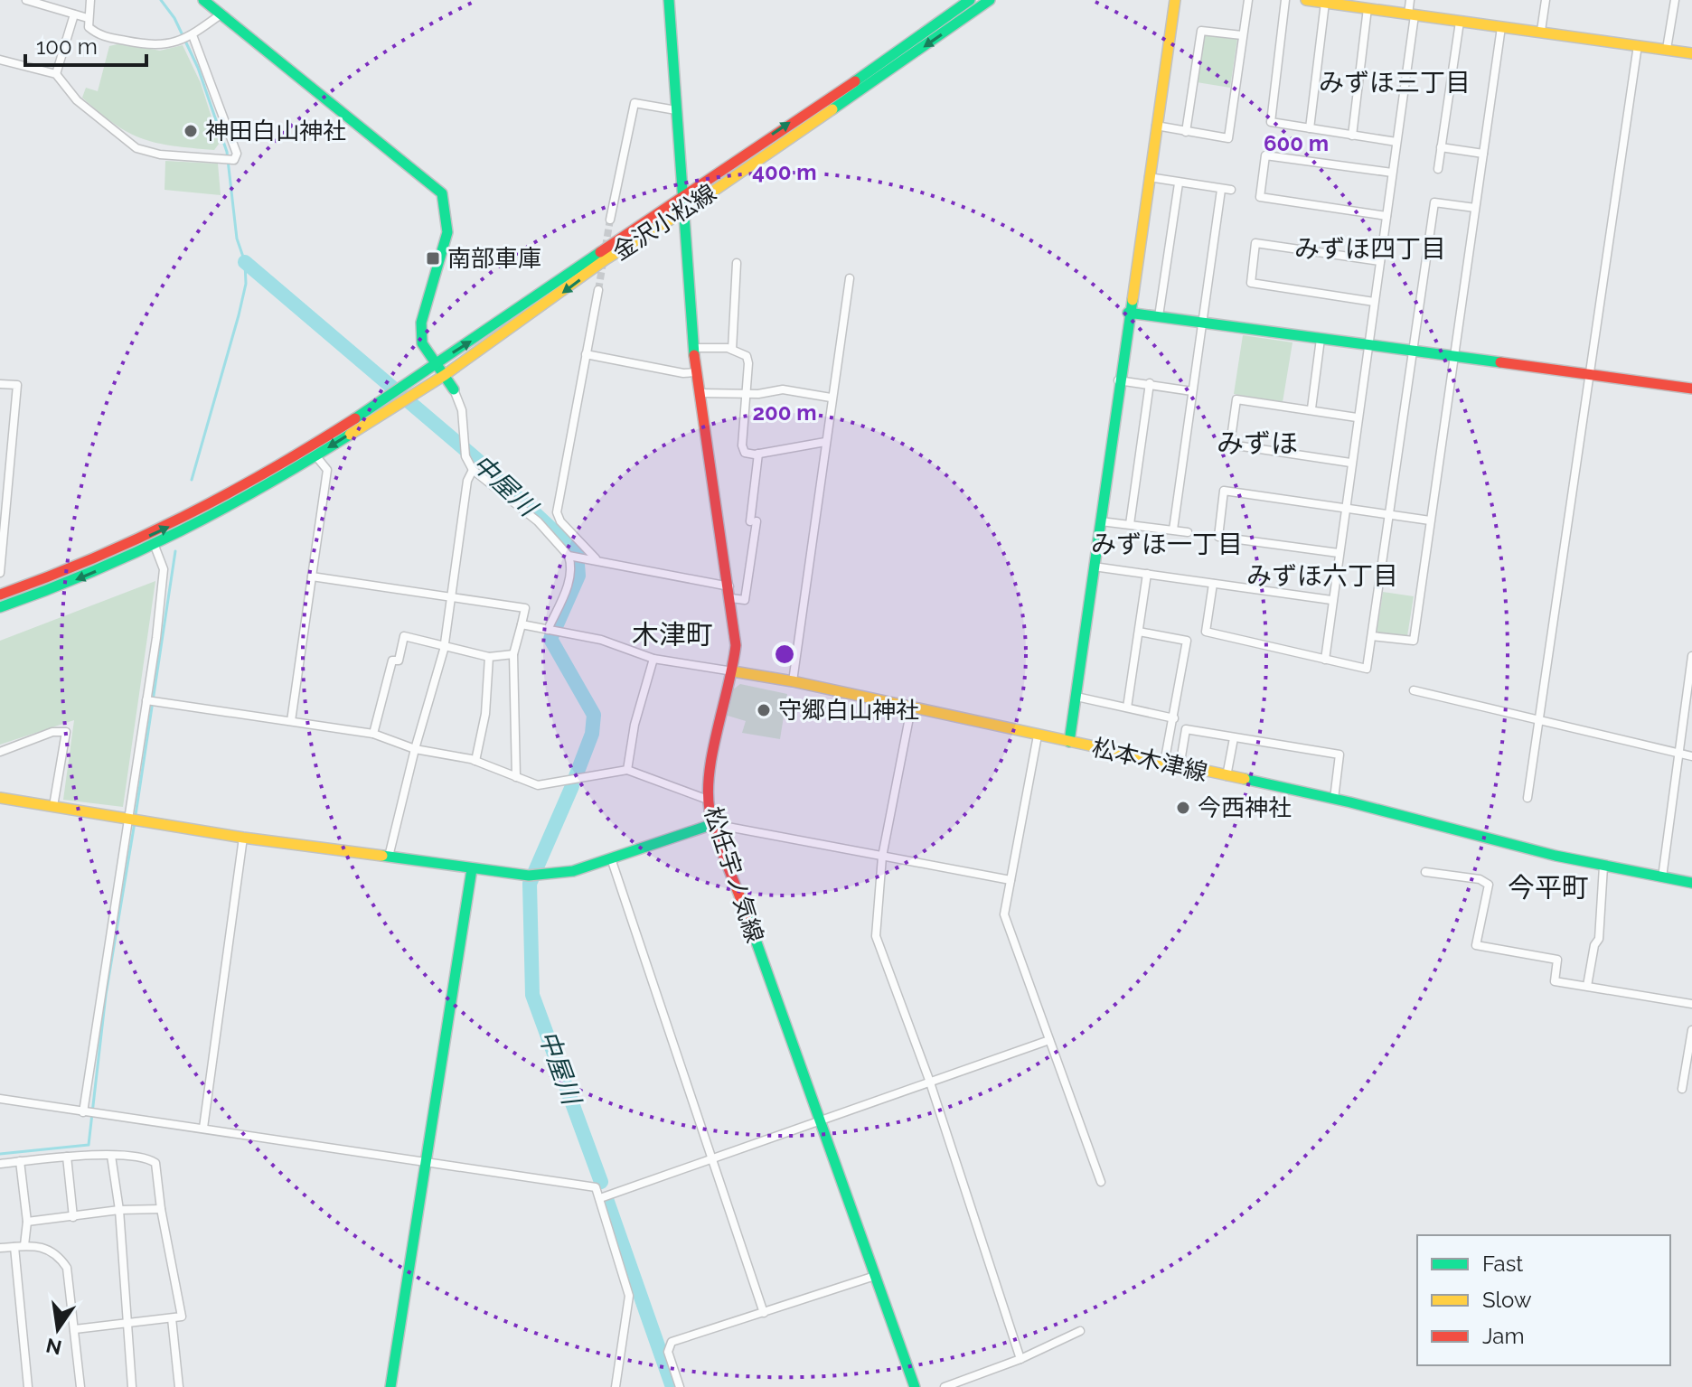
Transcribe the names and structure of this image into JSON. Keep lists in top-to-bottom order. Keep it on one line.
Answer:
{"streets":{"main road":["金沢小松線","松本木津線","松任宇ノ気線"]},"crossings":[["金沢小松線","松任宇ノ気線"],["松本木津線","松任宇ノ気線"]],"districts":["みずほ三丁目","みずほ四丁目","みずほ","みずほ一丁目","みずほ六丁目","木津町","今平町"],"water":["中屋川"],"places":{"other":["神田白山神社","守郷白山神社","今西神社"],"transit":["南部車庫"]},"legend":["Fast","Slow","Jam"],"scale_bar":"100 m","north":"bottom","rings":["600 m","400 m","200 m"]}
